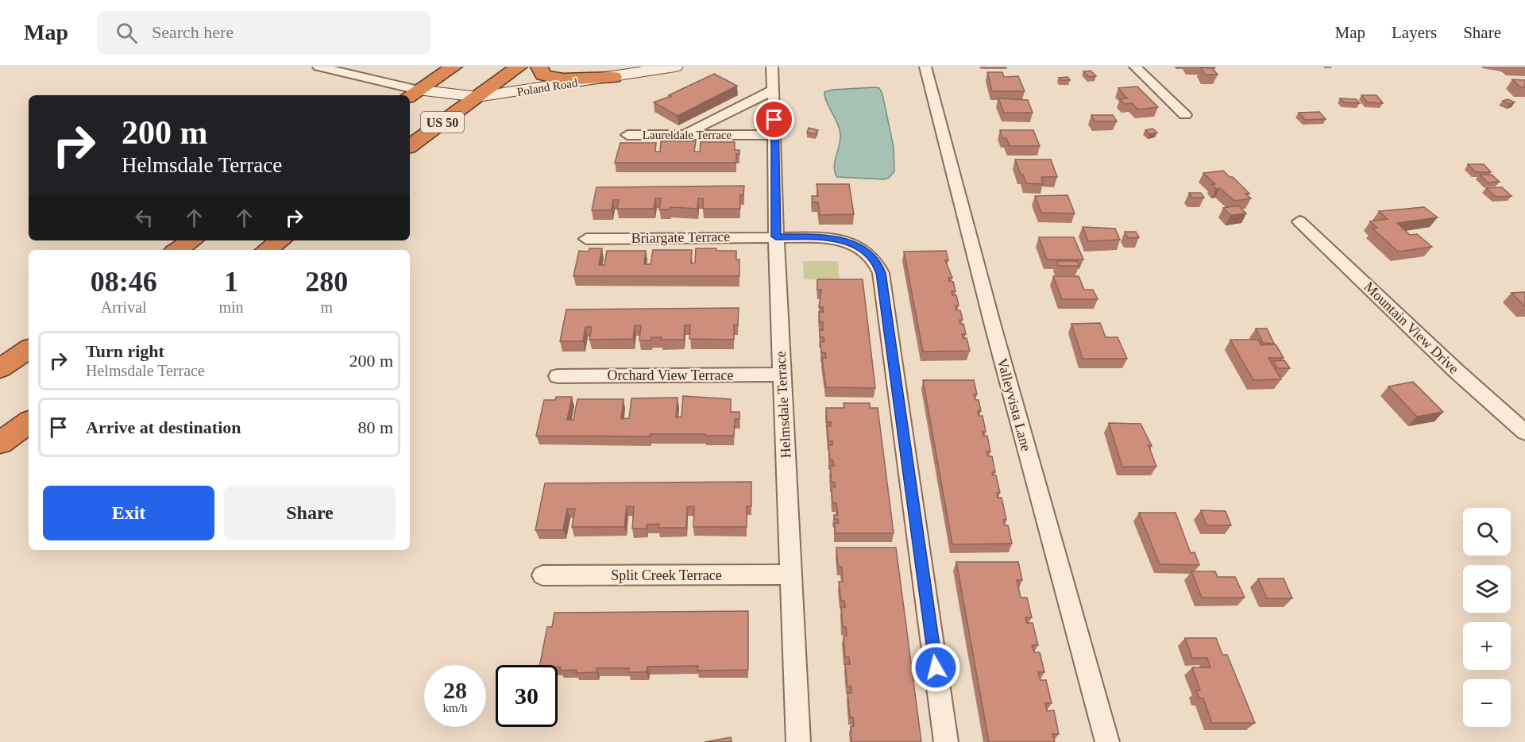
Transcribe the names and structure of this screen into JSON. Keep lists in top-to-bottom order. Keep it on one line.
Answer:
{"streets":{"highway":["US 50"],"street":["Poland Road","Laureldale Terrace","Briargate Terrace","Mountain View Drive","Orchard View Terrace","Helmsdale Terrace","Valleyvista Lane","Split Creek Terrace"]},"crossings":[["Poland Road","US 50"],["Laureldale Terrace","Helmsdale Terrace"],["Briargate Terrace","Helmsdale Terrace"],["Orchard View Terrace","Helmsdale Terrace"],["Helmsdale Terrace","Split Creek Terrace"]],"page":{"header":"Map","search":"Search here","nav":["Map","Layers","Share"],"turn":["200 m","Helmsdale Terrace"],"eta":["08:46","Arrival","1","min","280","m"],"list":[{"name":"Turn right","note":"Helmsdale Terrace","value":"200 m"},{"name":"Arrive at destination","value":"80 m"}],"buttons":["Exit","Share"],"map_buttons":["+","−"],"speed":"28 km/h","limit":"30"}}
